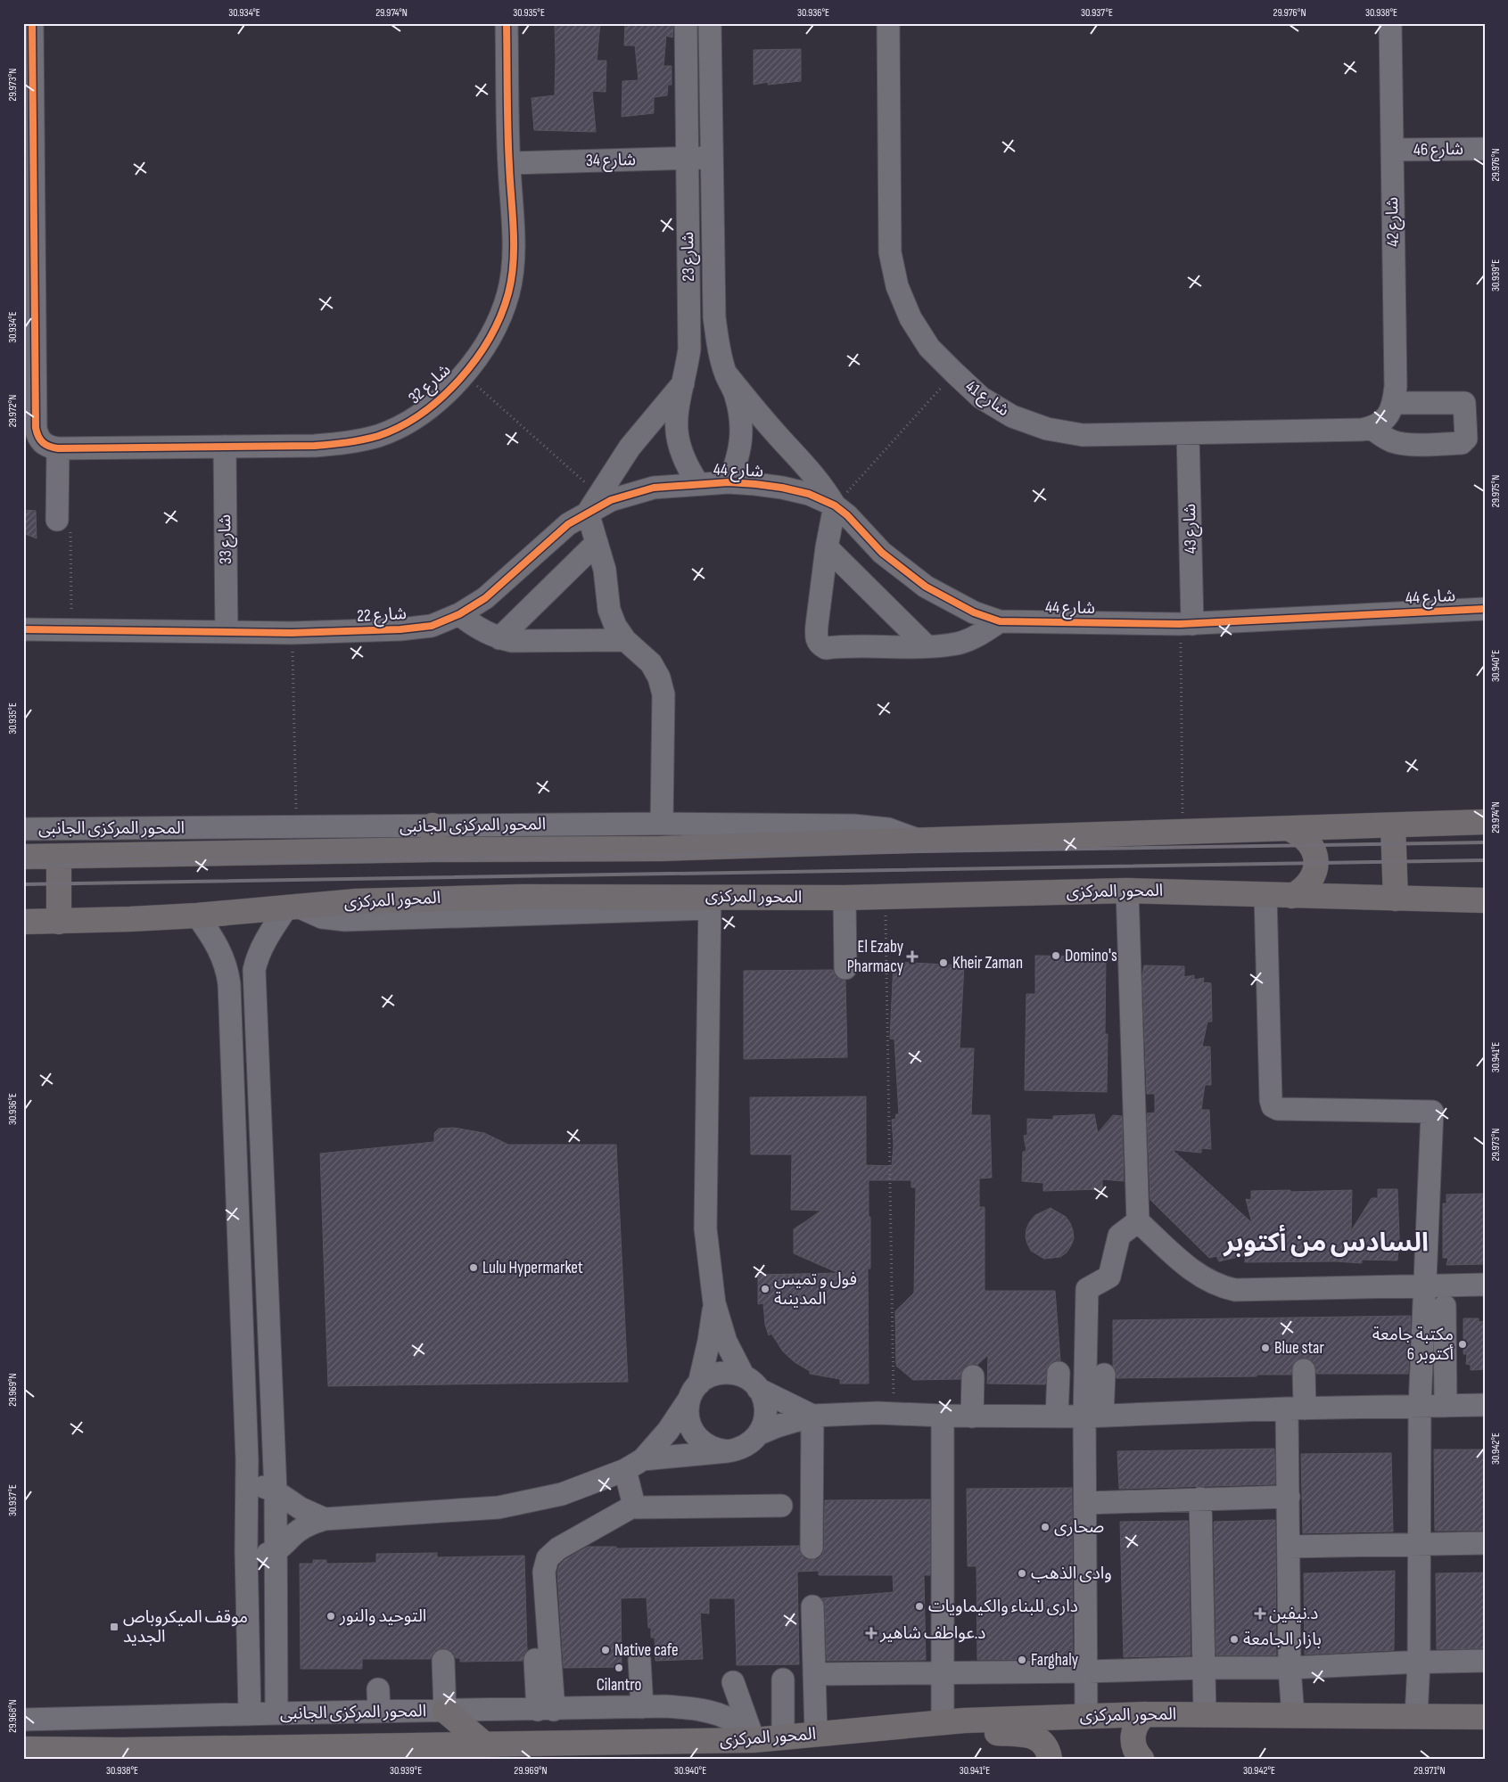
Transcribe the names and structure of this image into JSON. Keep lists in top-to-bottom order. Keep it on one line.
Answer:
{"streets":{"main road":["المحور المركزى"],"street":["شارع 46","شارع 34","شارع 42","شارع 23","شارع 32","شارع 41","شارع 44","شارع 43","شارع 33","شارع 22","المحور المركزى الجانبى"]},"crossings":[["شارع 46","شارع 42"],["شارع 34","شارع 23"],["شارع 34","شارع 32"],["شارع 42","شارع 41"],["شارع 23","شارع 44"],["شارع 23","شارع 22"],["شارع 32","شارع 33"],["شارع 41","شارع 43"],["شارع 44","شارع 43"],["شارع 44","شارع 22"],["شارع 33","شارع 22"],["المحور المركزى الجانبى","المحور المركزى"]],"districts":["السادس من أكتوبر"],"places":{"other":["Domino's","Kheir Zaman","Lulu Hypermarket","فول و تميس المدينىة","مكتبة جامعة 6 أكتوبر","Blue star","صحارى","وادى الذهب","دارى للبناء والكيماويات","التوحيد والنور","بازار الجامعة","Native cafe","Farghaly","Cilantro"],"health":["El Ezaby Pharmacy","د.نيفين","د.عواطف شاهير"],"transit":["موقف الميكروباص الجديد"]},"coordinates":["30.934°E","29.974°N","30.935°E","30.936°E","30.937°E","29.976°N","30.938°E","29.973°N","30.939°E","29.972°N","29.975°N","30.940°E","30.941°E","29.969°N","30.942°E","29.968°N","29.971°N"]}
